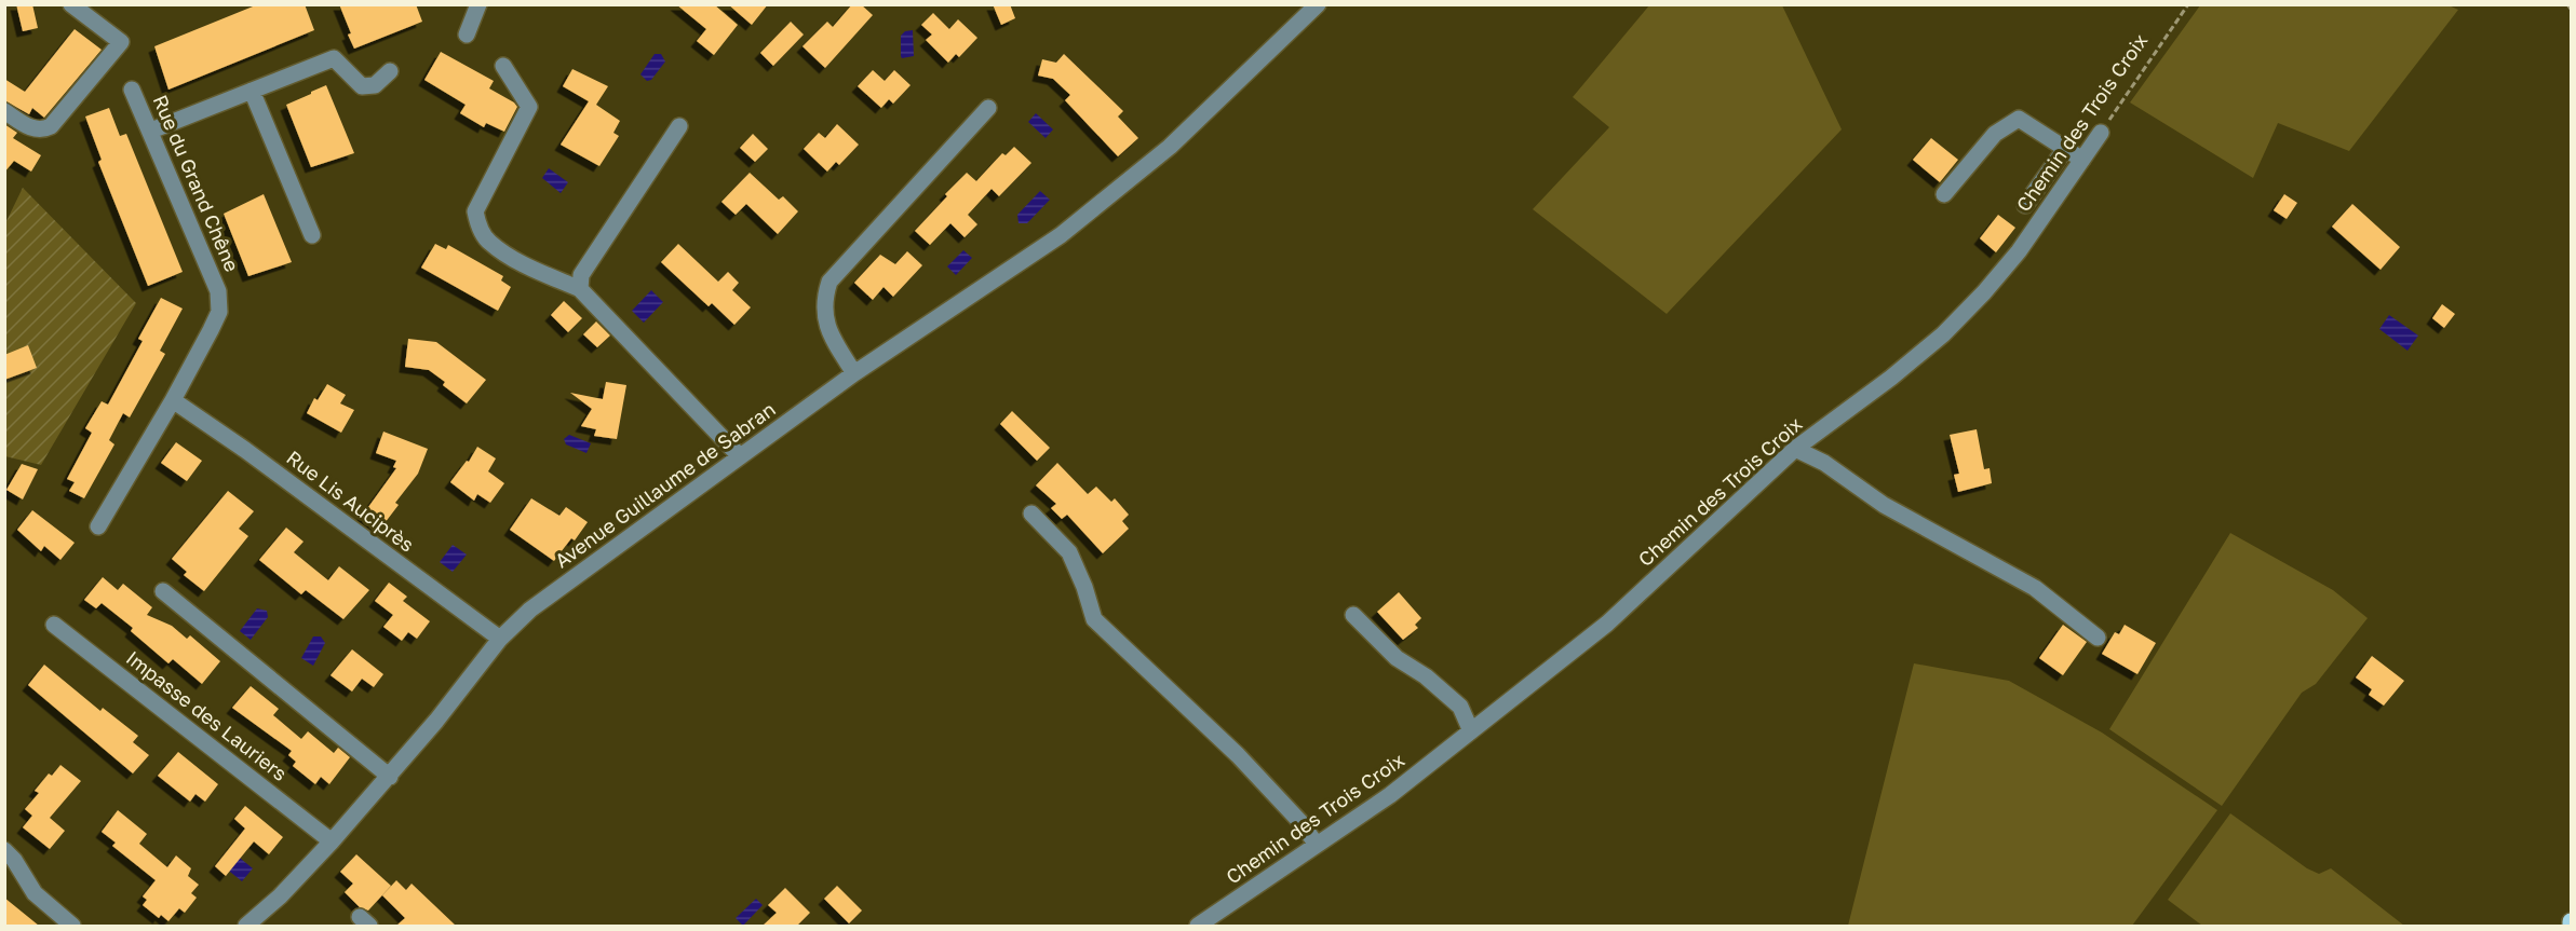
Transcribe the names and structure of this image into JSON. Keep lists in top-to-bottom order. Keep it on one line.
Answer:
{"streets":{"street":["Chemin des Trois Croix","Rue du Grand Chêne","Avenue Guillaume de Sabran","Rue Lis Auciprès","Impasse des Lauriers"]},"crossings":[["Rue du Grand Chêne","Rue Lis Auciprès"],["Avenue Guillaume de Sabran","Rue Lis Auciprès"],["Avenue Guillaume de Sabran","Impasse des Lauriers"]]}
